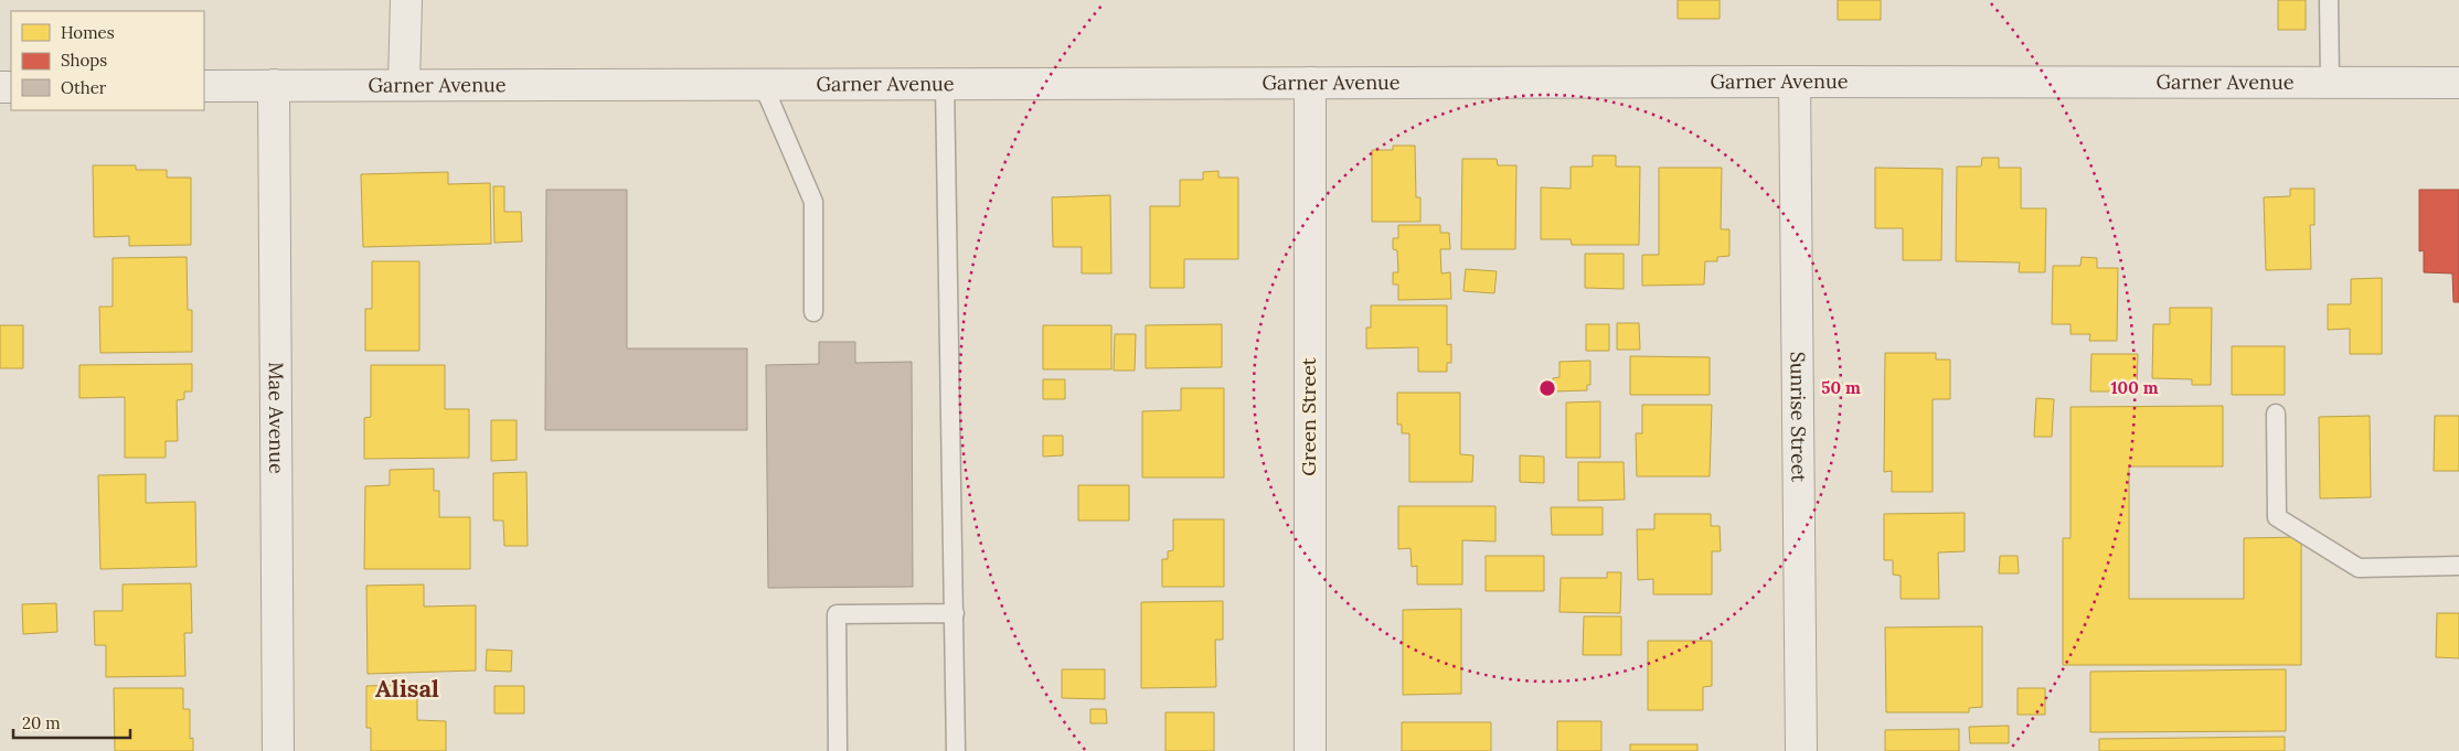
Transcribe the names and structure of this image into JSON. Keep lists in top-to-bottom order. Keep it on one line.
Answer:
{"streets":{"street":["Garner Avenue","Sunrise Street","Green Street","Mae Avenue"]},"crossings":[["Garner Avenue","Sunrise Street"],["Garner Avenue","Green Street"],["Garner Avenue","Mae Avenue"]],"districts":["Alisal"],"legend":["Homes","Shops","Other"],"scale_bar":"20 m","rings":["50 m","100 m"]}
